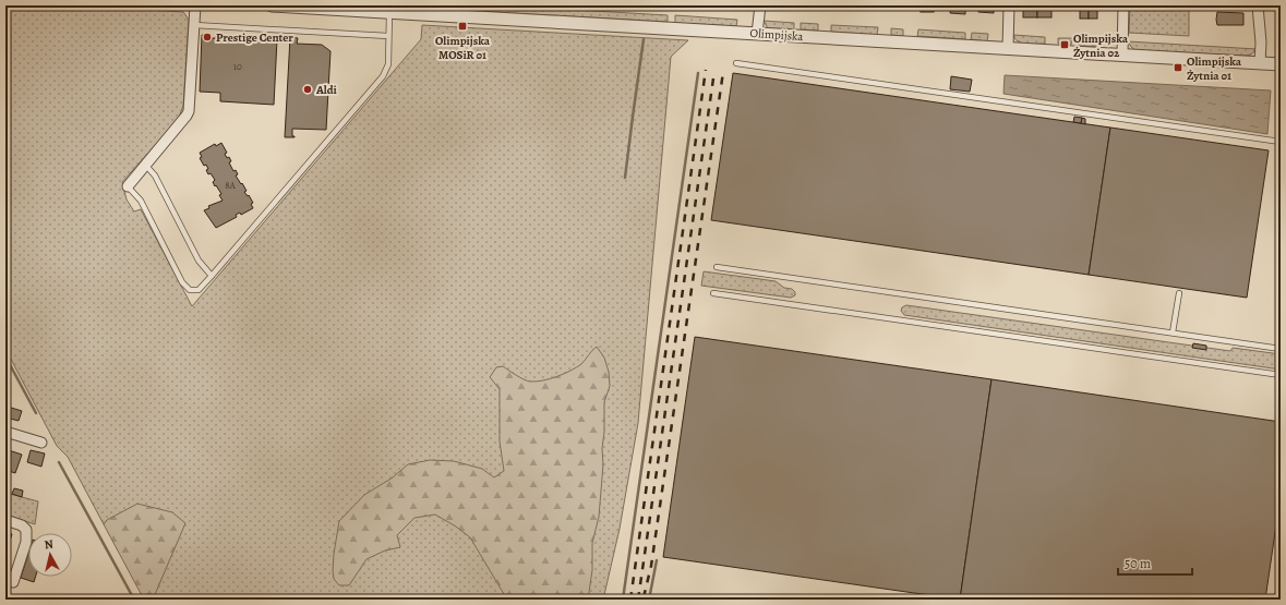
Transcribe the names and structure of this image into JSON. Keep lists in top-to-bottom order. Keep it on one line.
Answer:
{"streets":{"street":["Olimpijska"]},"places":{"transit":["Olimpijska MOSiR 01","Olimpijska Żytnia 02","Olimpijska Żytnia 01"],"other":["Prestige Center","Aldi"]},"house_numbers":["10","8A"],"scale_bar":"50 m","north":"top"}
